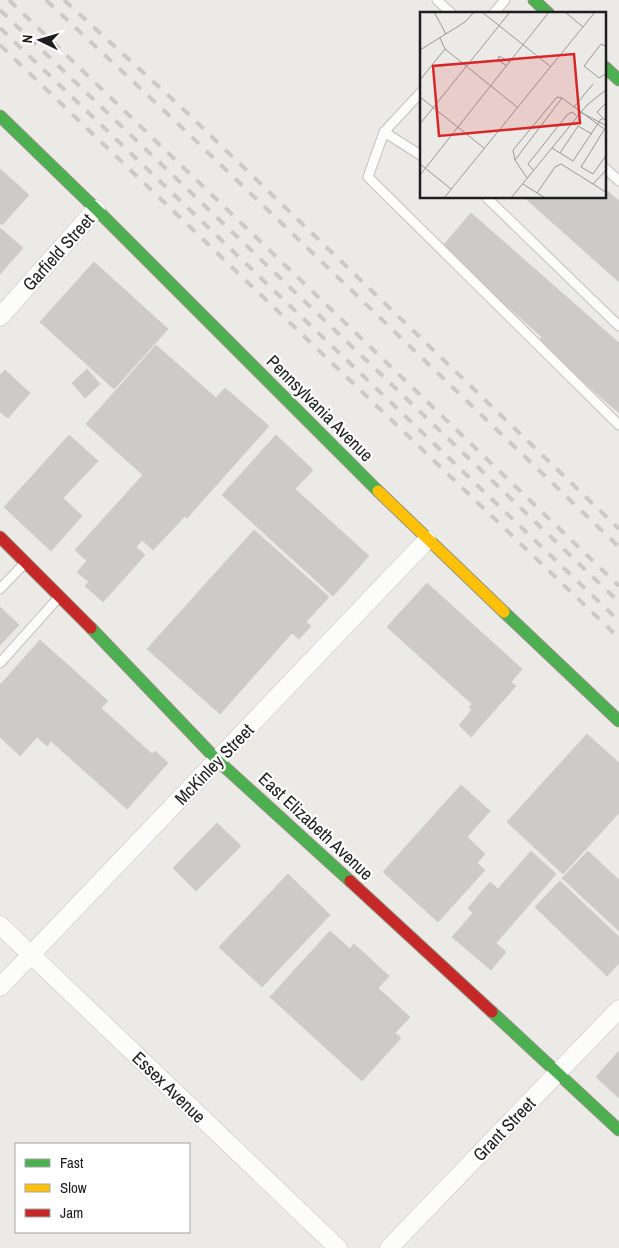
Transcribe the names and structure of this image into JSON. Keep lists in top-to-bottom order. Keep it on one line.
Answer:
{"streets":{"street":["Garfield Street","Pennsylvania Avenue","McKinley Street","East Elizabeth Avenue","Essex Avenue","Grant Street"]},"crossings":[["Garfield Street","Pennsylvania Avenue"],["Pennsylvania Avenue","McKinley Street"],["McKinley Street","East Elizabeth Avenue"],["McKinley Street","Essex Avenue"],["East Elizabeth Avenue","Grant Street"]],"legend":["Fast","Slow","Jam"],"north":"left"}
